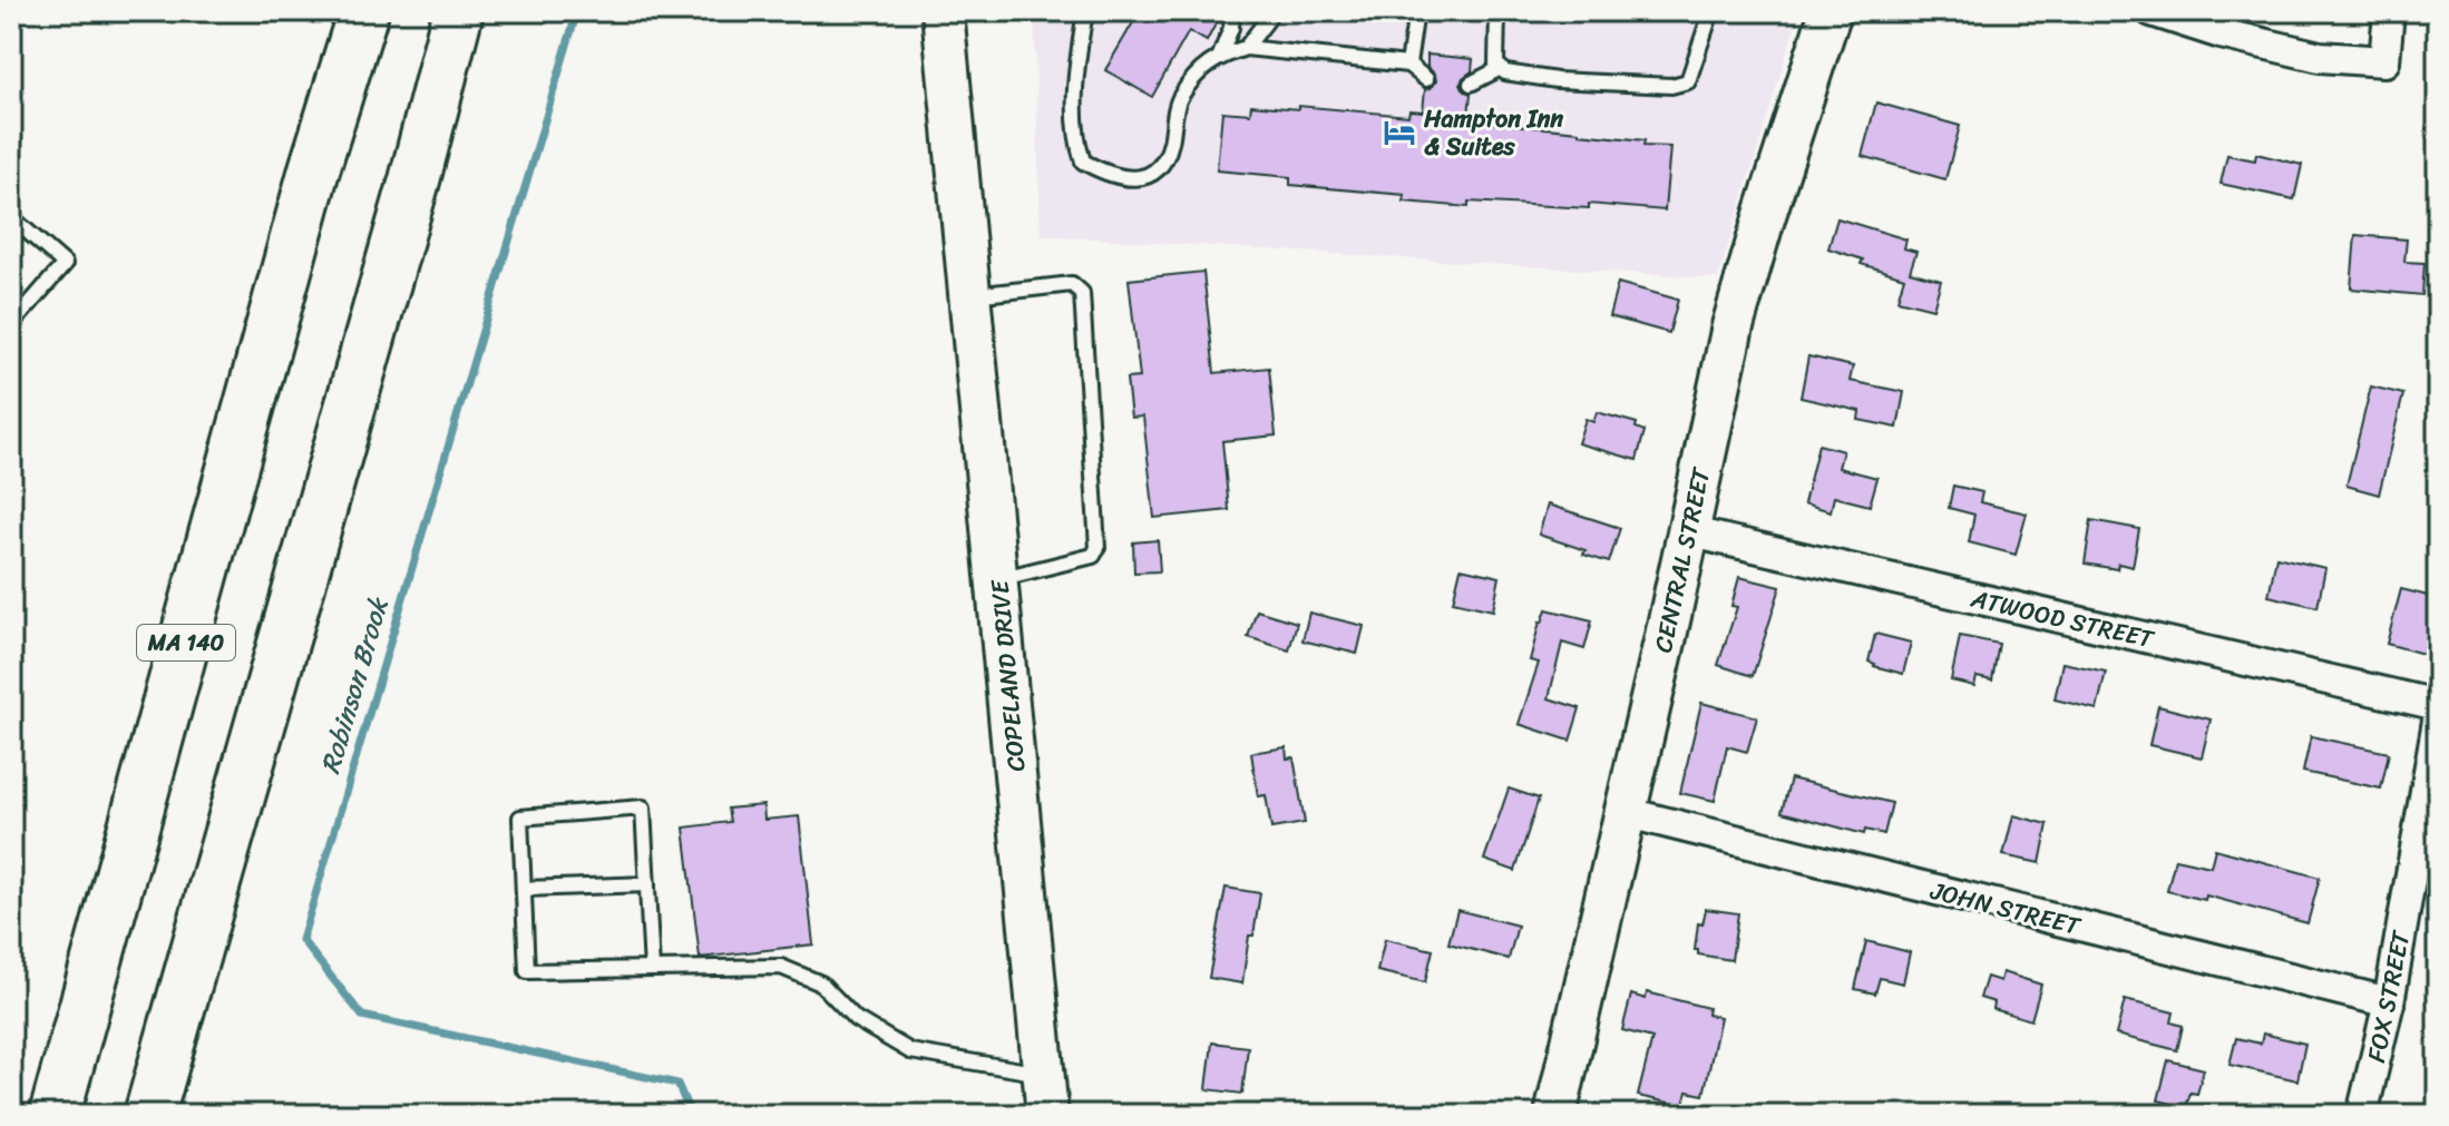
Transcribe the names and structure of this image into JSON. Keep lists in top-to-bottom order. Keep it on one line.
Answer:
{"streets":{"highway":["MA 140"],"main road":["CENTRAL STREET","COPELAND DRIVE"],"street":["ATWOOD STREET","JOHN STREET","FOX STREET"]},"crossings":[["CENTRAL STREET","ATWOOD STREET"],["CENTRAL STREET","JOHN STREET"],["JOHN STREET","FOX STREET"]],"water":["Robinson Brook"],"places":{"hotel":["Hampton Inn & Suites"]}}
